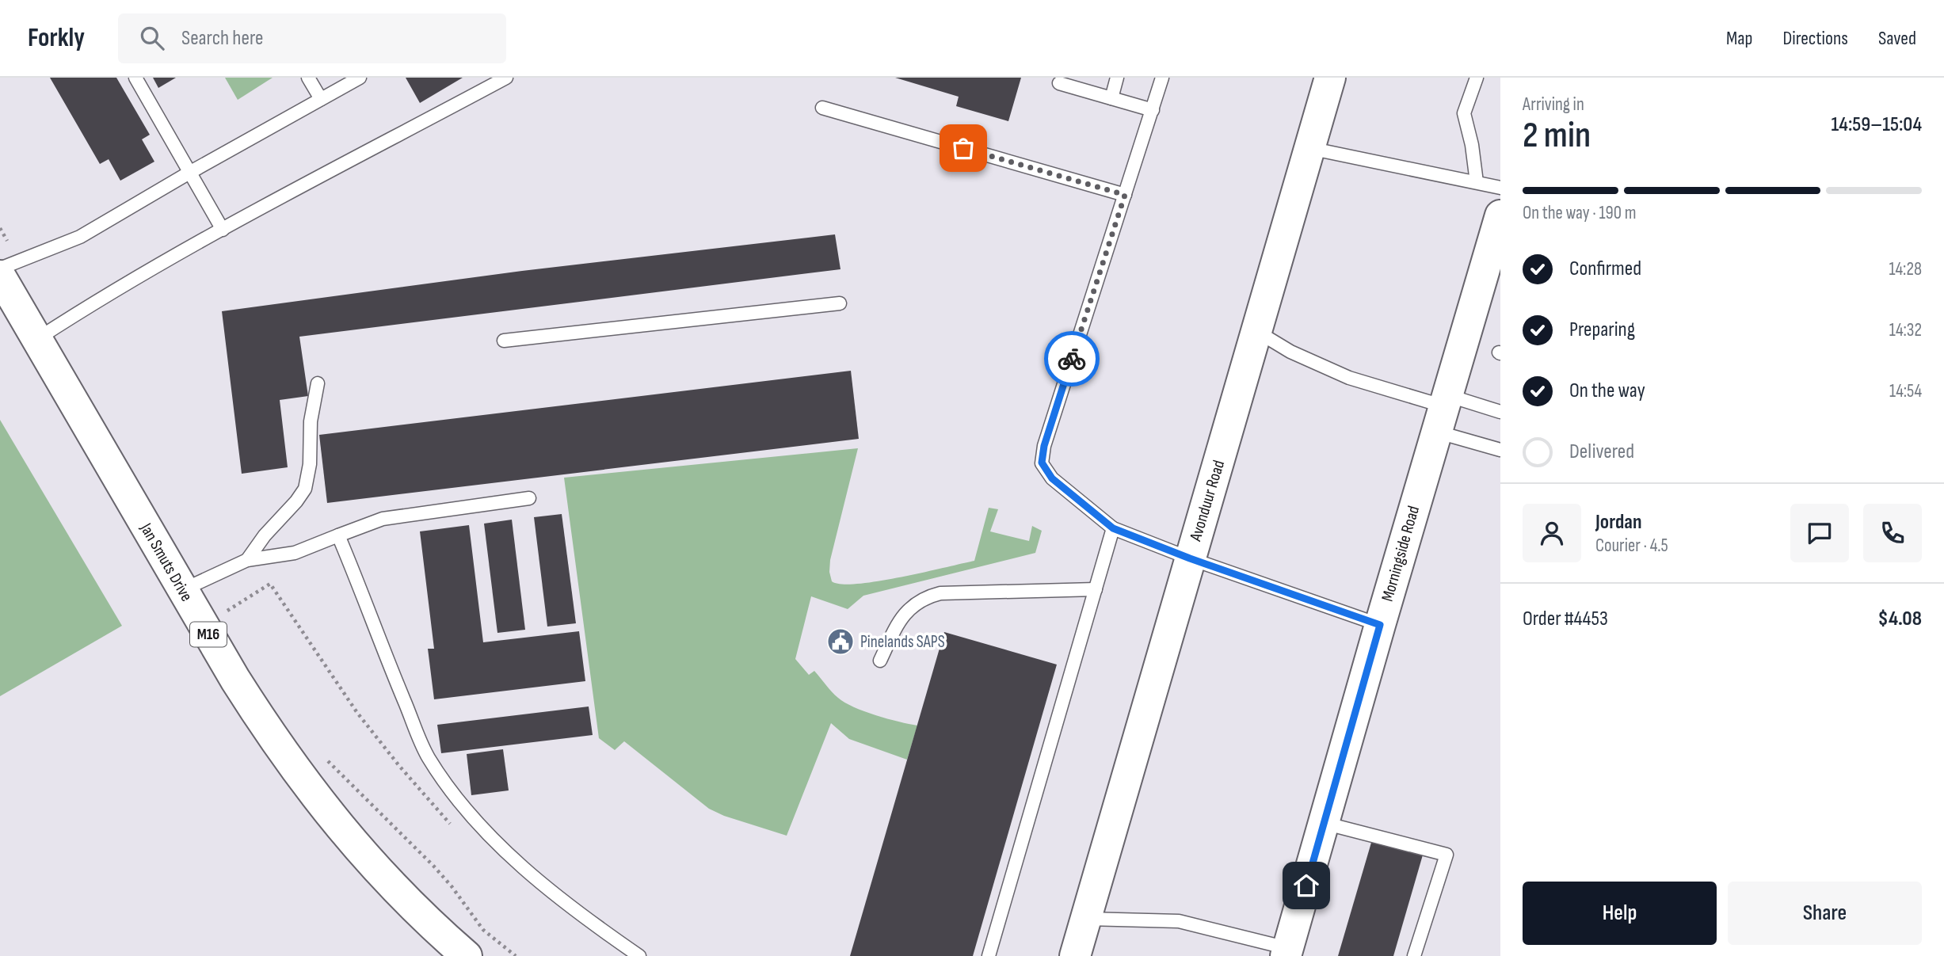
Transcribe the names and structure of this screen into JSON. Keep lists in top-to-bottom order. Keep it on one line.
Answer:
{"streets":{"street":["Avonduur Road","Morningside Road","Jan Smuts Drive","M16"]},"places":{"public building":["Pinelands SAPS"]},"page":{"header":"Forkly","search":"Search here","nav":["Map","Directions","Saved"],"heading":["2 min","Arriving in","14:59–15:04"],"panel":["Jordan","Courier · 4.5","Order #4453","$4.08"],"bar":"On the way · 190 m","list":[["Confirmed","14:28"],["Preparing","14:32"],["On the way","14:54"],"Delivered"],"buttons":["Help","Share"]}}
